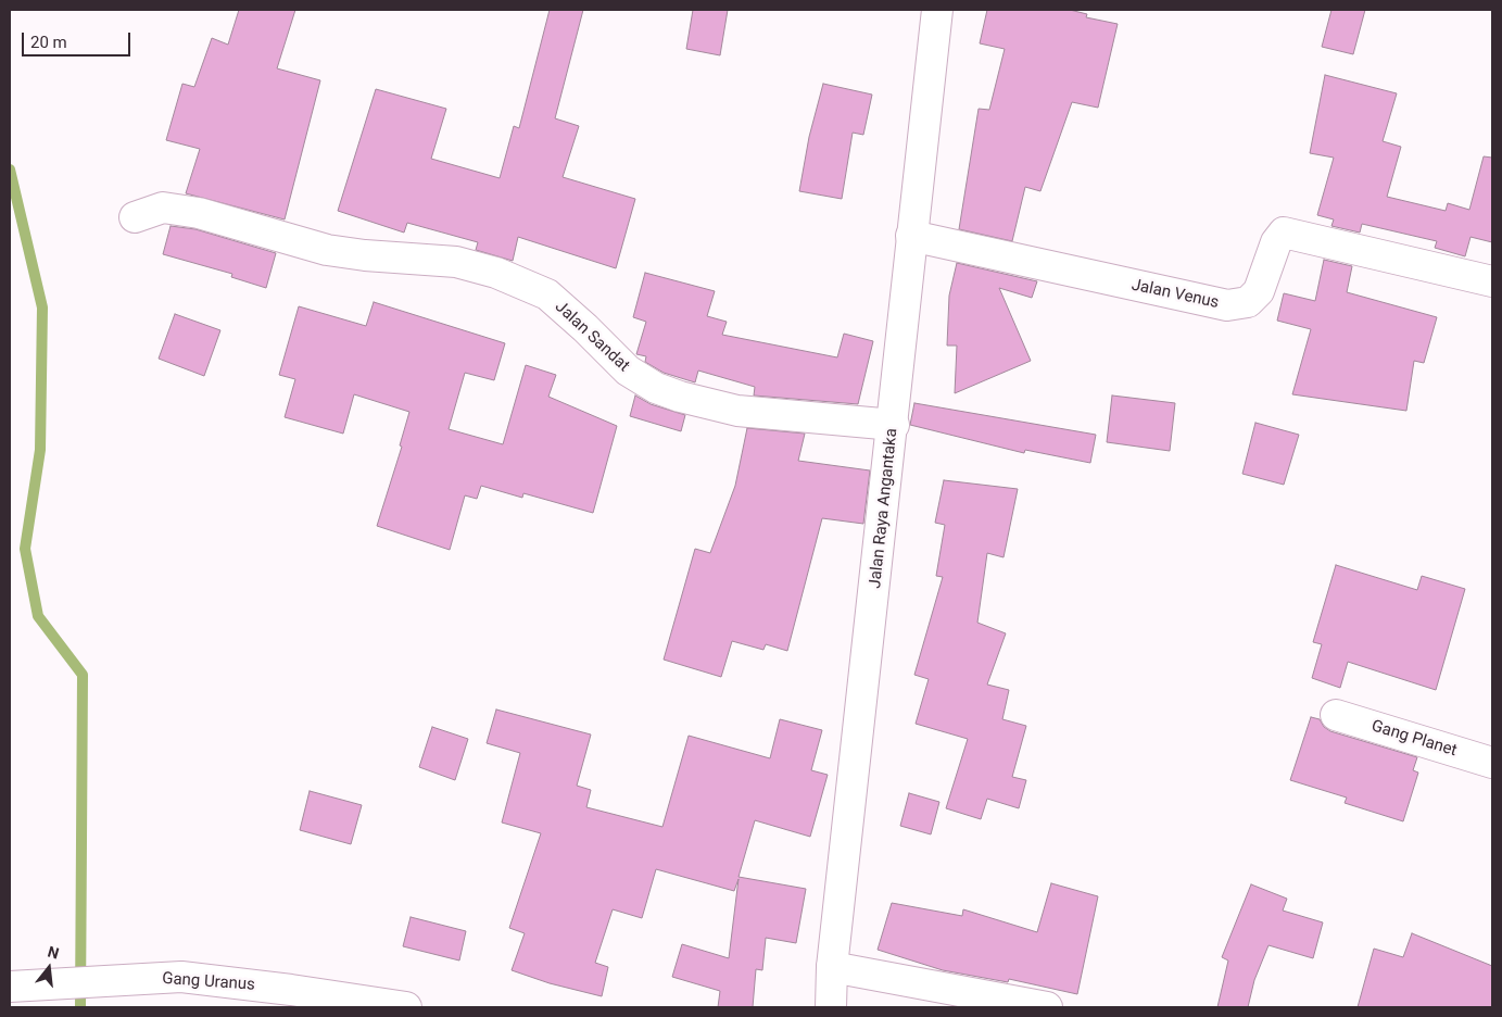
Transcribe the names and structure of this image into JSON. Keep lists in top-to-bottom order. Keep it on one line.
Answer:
{"streets":{"street":["Jalan Venus","Jalan Sandat","Jalan Raya Angantaka","Gang Planet","Gang Uranus"]},"crossings":[["Jalan Venus","Jalan Raya Angantaka"],["Jalan Sandat","Jalan Raya Angantaka"]],"scale_bar":"20 m","north":"top"}
